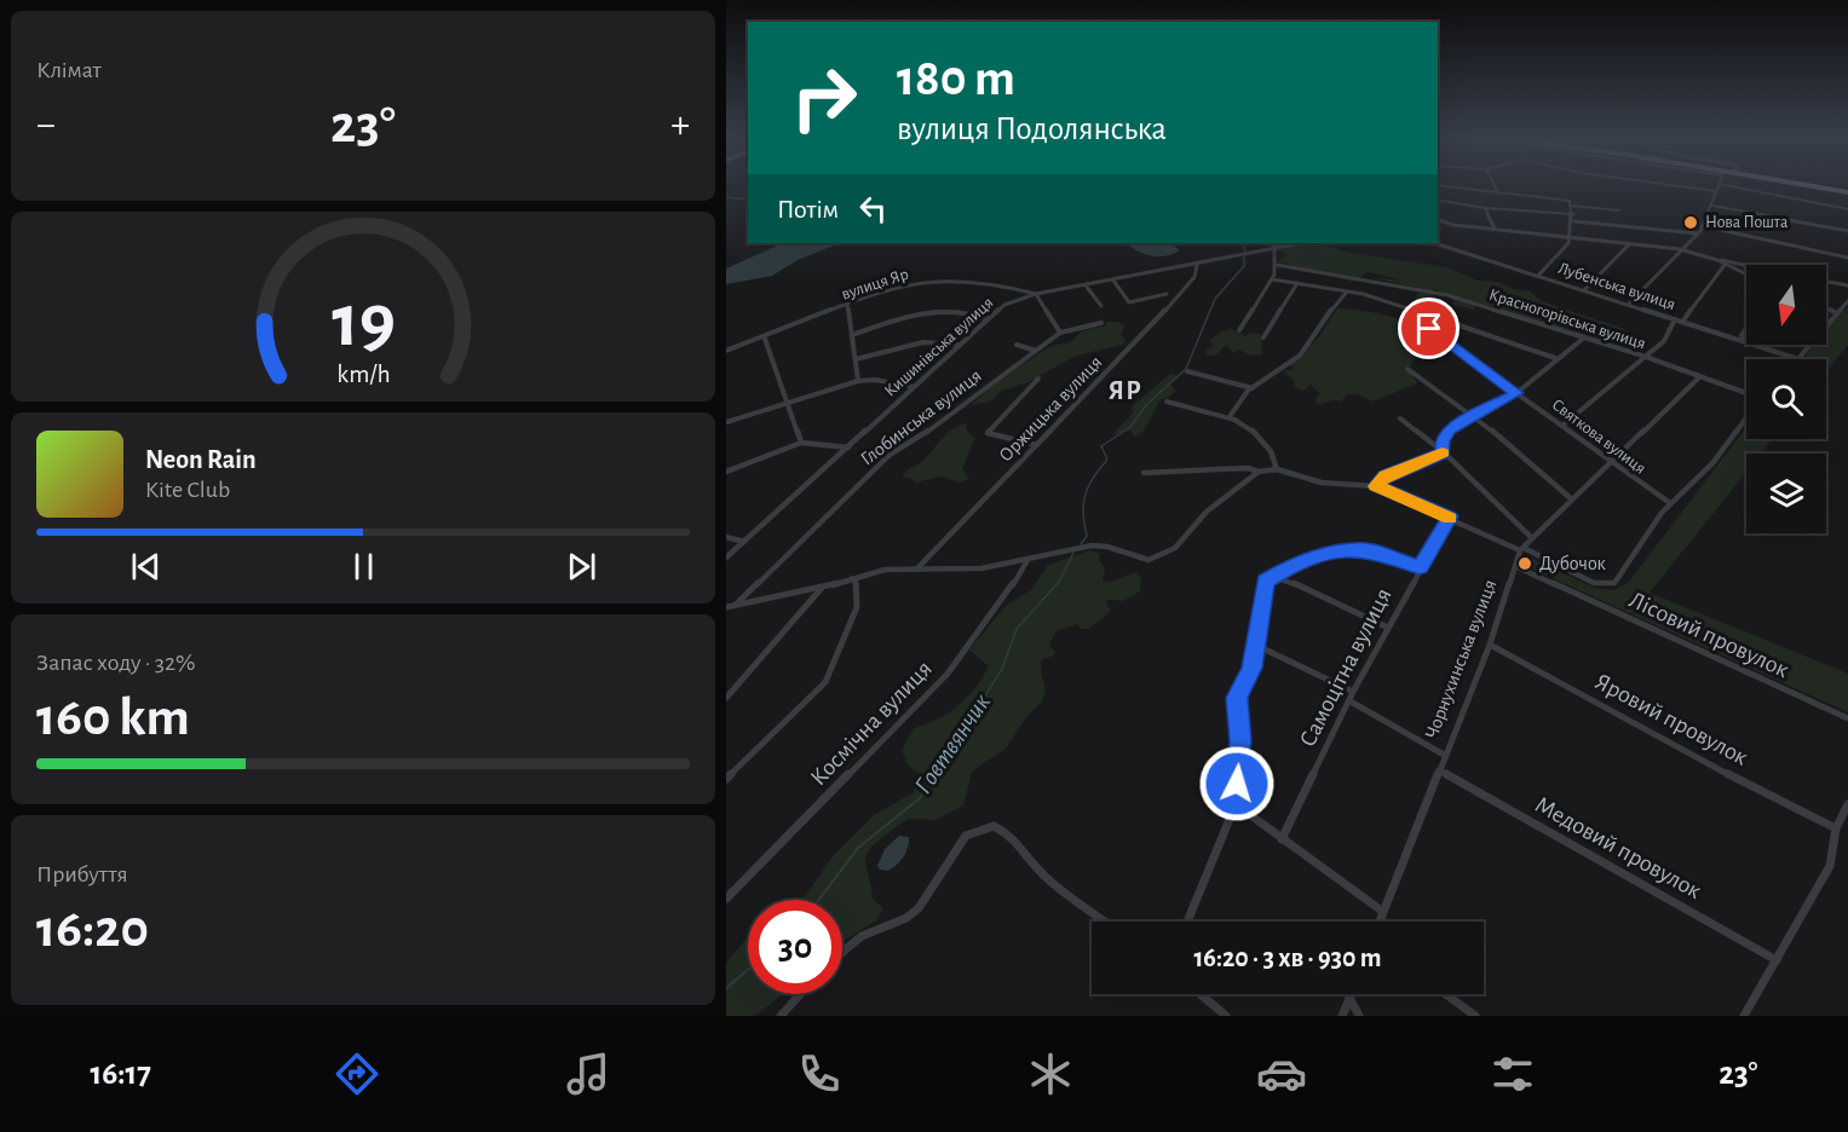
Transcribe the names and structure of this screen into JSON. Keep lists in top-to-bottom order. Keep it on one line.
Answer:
{"streets":{"street":["вулиця Яр","Лубенська вулиця","Красногорівська вулиця","Кишинівська вулиця","Оржицька вулиця","Глобинська вулиця","Святкова вулиця","Лісовий провулок","Чорнухинська вулиця","Самоцітна вулиця","Яровий провулок","Космічна вулиця","Медовий провулок"]},"crossings":[["вулиця Яр","Кишинівська вулиця"],["Красногорівська вулиця","Чорнухинська вулиця"],["Кишинівська вулиця","Оржицька вулиця"],["Святкова вулиця","Чорнухинська вулиця"],["Лісовий провулок","Чорнухинська вулиця"],["Чорнухинська вулиця","Яровий провулок"],["Чорнухинська вулиця","Медовий провулок"]],"districts":["ЯР"],"water":["Говтвянчик"],"places":["Нова Пошта","Дубочок"],"north":"bottom","page":{"tile":["Клімат",["Запас ходу · 32%","160 km"],["Прибуття","16:20"]],"turn":["180 m","вулиця Подолянська"],"heat":["−","23°","+"],"then":"Потім","song":["Neon Rain","Kite Club"],"limit":"30","trip":"16:20 · 3 хв · 930 m","tabs":["16:17","23°"],"gauge":["19","km/h"]}}
